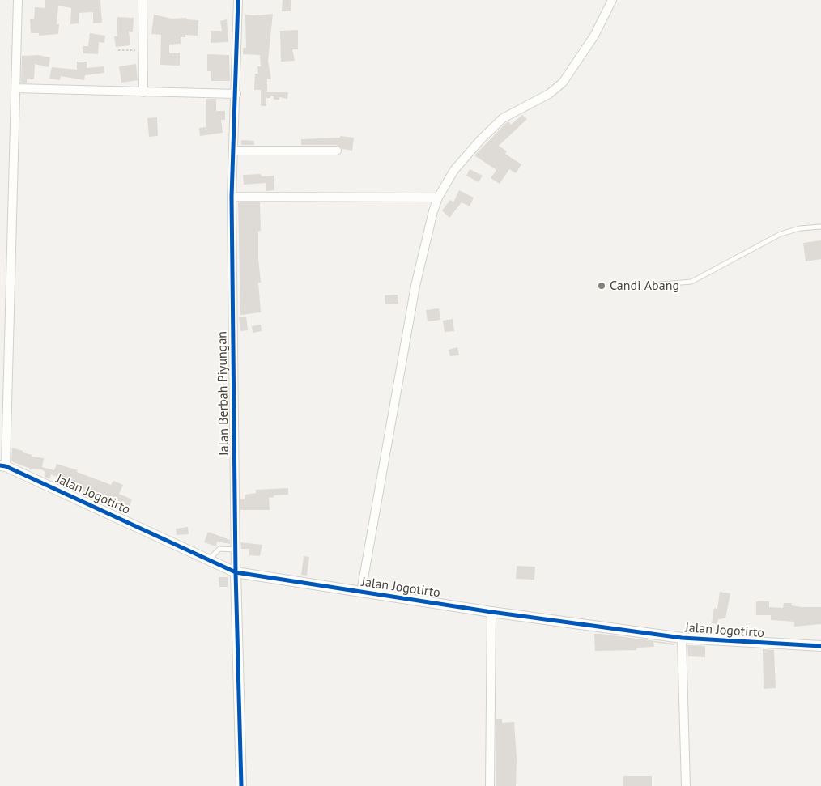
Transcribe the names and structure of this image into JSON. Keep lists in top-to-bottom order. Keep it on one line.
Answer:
{"streets":{"street":["Jalan Berbah Piyungan","Jalan Jogotirto"]},"crossings":[["Jalan Berbah Piyungan","Jalan Jogotirto"]],"places":["Candi Abang"]}
